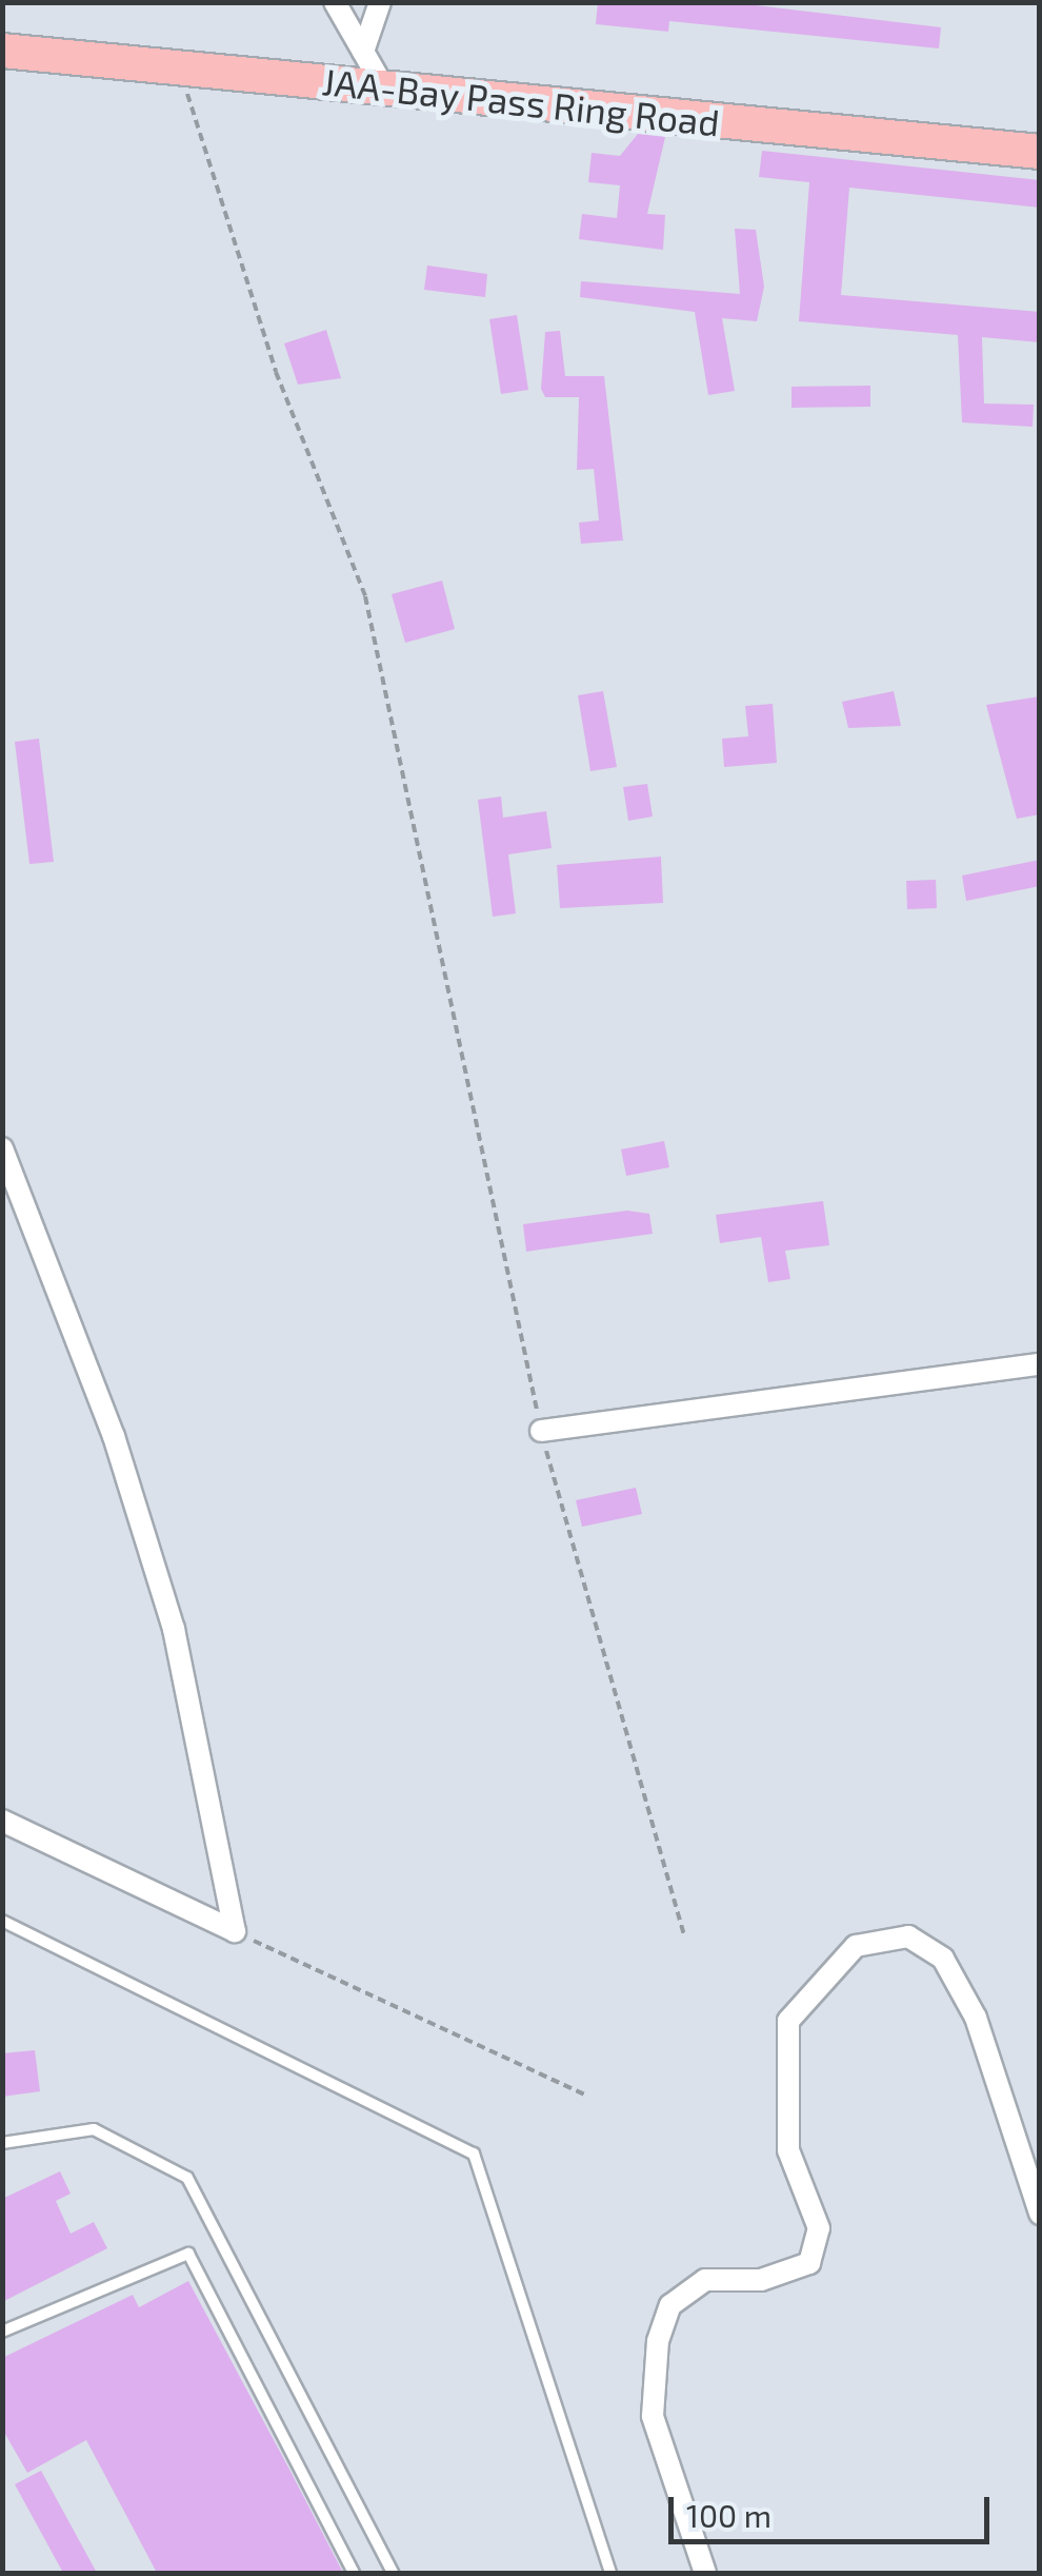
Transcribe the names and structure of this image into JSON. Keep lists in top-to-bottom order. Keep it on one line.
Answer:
{"streets":{"highway":["JAA-Bay Pass Ring Road"]},"scale_bar":"100 m"}
